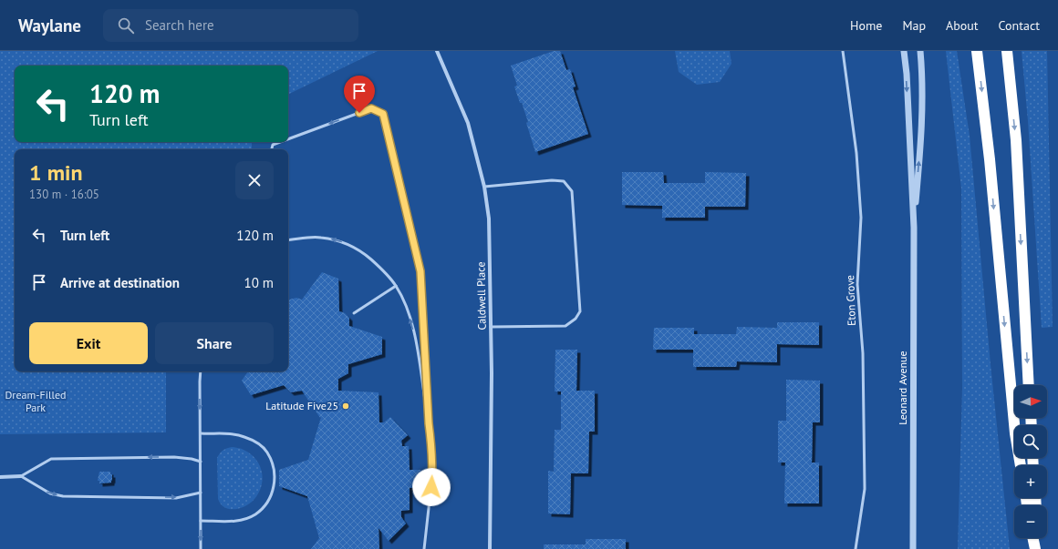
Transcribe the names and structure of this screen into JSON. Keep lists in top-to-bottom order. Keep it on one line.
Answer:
{"streets":{"street":["Caldwell Place","Leonard Avenue"],"lane":["Eton Grove"]},"parks":["Dream-Filled Park"],"places":["Latitude Five25"],"north":"right","page":{"header":"Waylane","search":"Search here","nav":["Home","Map","About","Contact"],"turn":["120 m","Turn left"],"heading":["1 min","130 m · 16:05"],"list":[{"name":"Turn left","value":"120 m"},{"name":"Arrive at destination","value":"10 m"}],"buttons":["Exit","Share"],"map_buttons":["+","−"]}}
